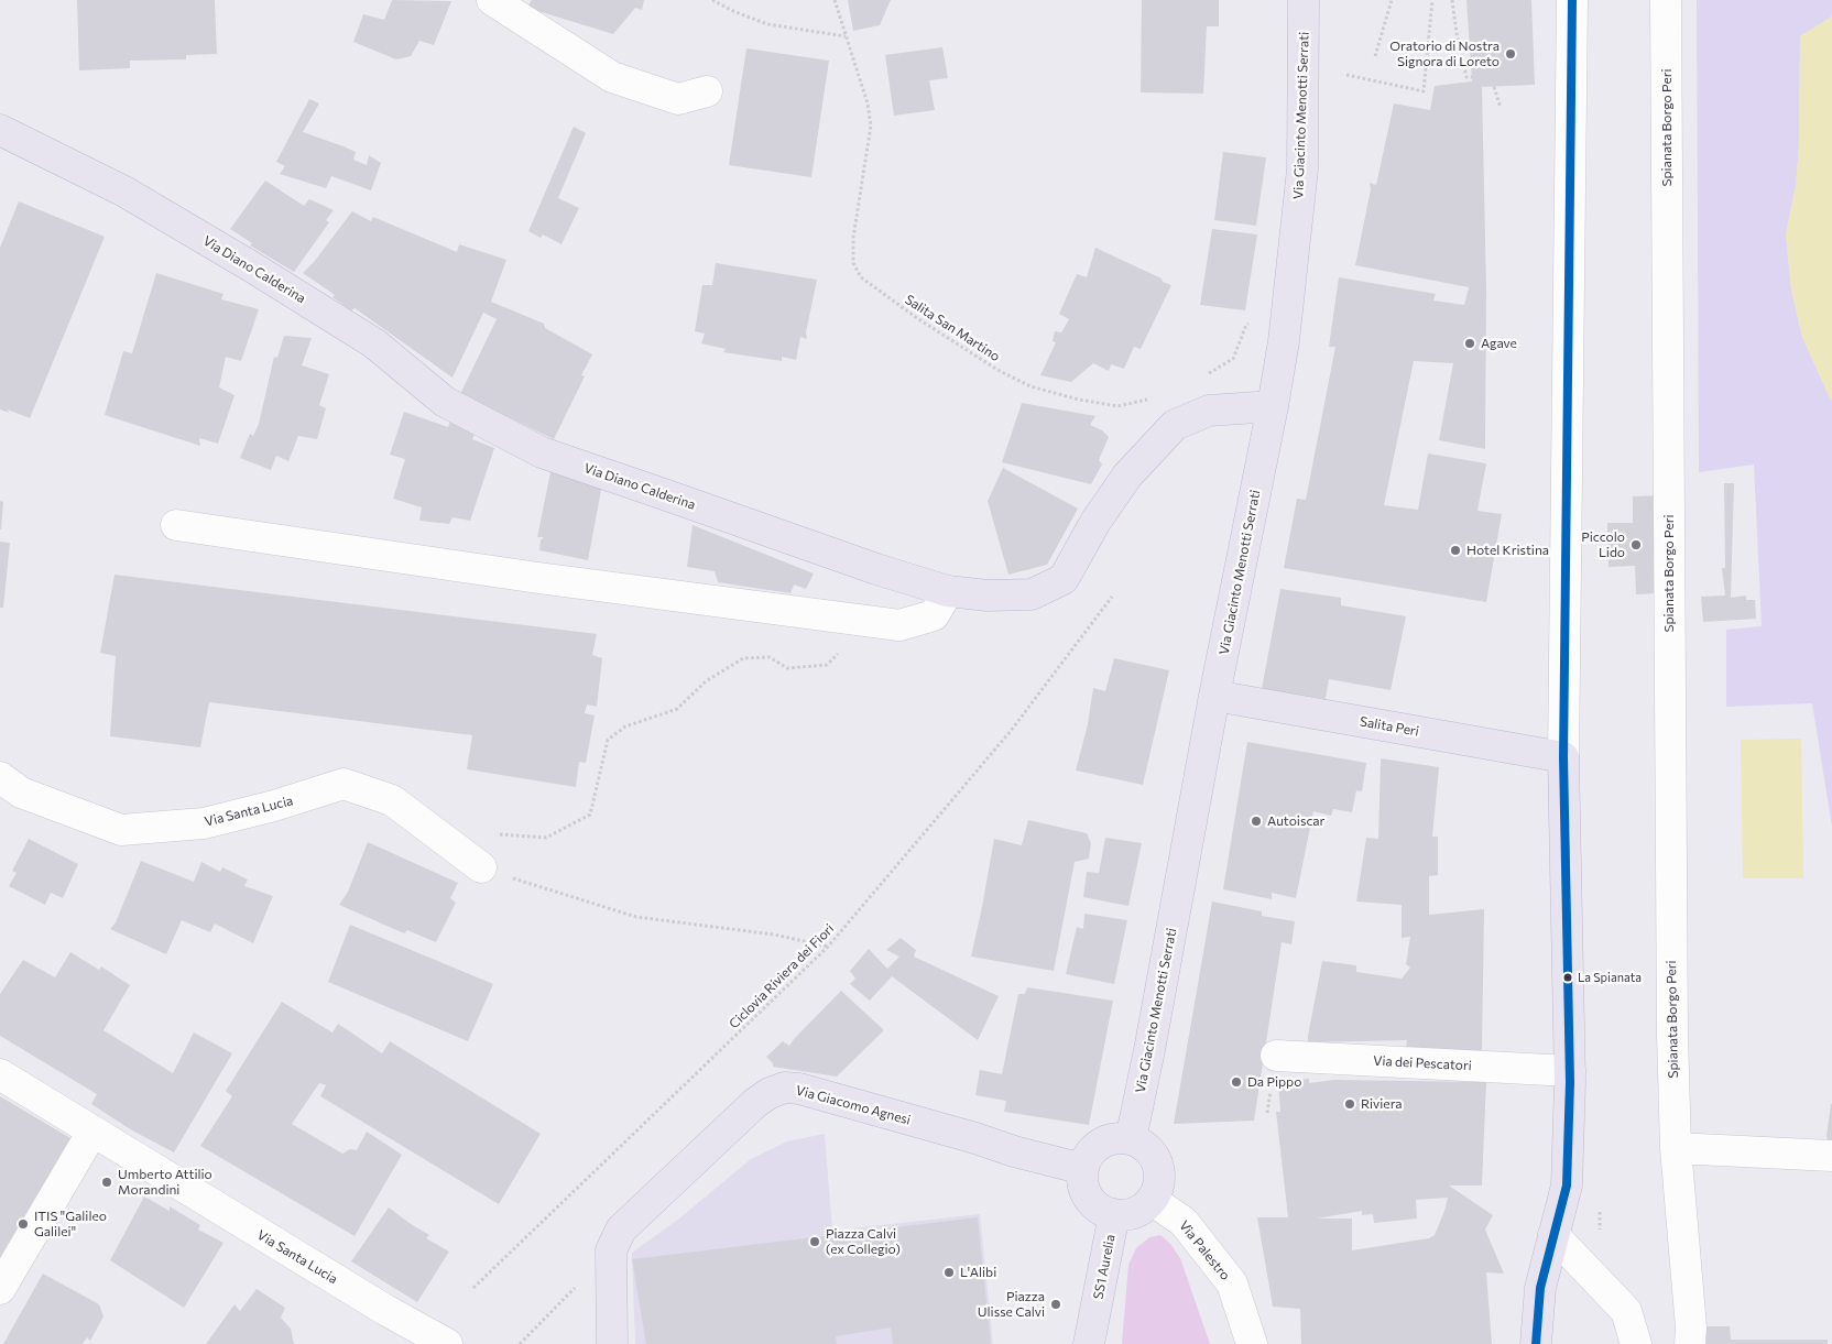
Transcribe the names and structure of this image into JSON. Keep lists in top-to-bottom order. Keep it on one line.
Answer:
{"streets":{"main road":["Via Giacinto Menotti Serrati","Via Diano Calderina","Salita Peri","Via Giacomo Agnesi","SS1 Aurelia"],"street":["Spianata Borgo Peri","Via Santa Lucia","Via dei Pescatori","Via Palestro"],"path":["Salita San Martino","Ciclovia Riviera dei Fiori"]},"crossings":[["Via Giacinto Menotti Serrati","Via Diano Calderina"],["Via Giacinto Menotti Serrati","Salita Peri"],["Via Giacinto Menotti Serrati","Via Giacomo Agnesi"],["Via Giacinto Menotti Serrati","Via Palestro"],["Via Giacinto Menotti Serrati","SS1 Aurelia"],["Via Giacomo Agnesi","Via Palestro"],["Via Giacomo Agnesi","SS1 Aurelia"],["Via Palestro","SS1 Aurelia"]],"places":["Oratorio di Nostra Signora di Loreto","Agave","Piccolo Lido","Hotel Kristina","Autoiscar","La Spianata","Da Pippo","Riviera","Umberto Attilio Morandini","ITIS \"Galileo Galilei\"","Piazza Calvi (ex Collegio)","L'Alibi","Piazza Ulisse Calvi"]}
